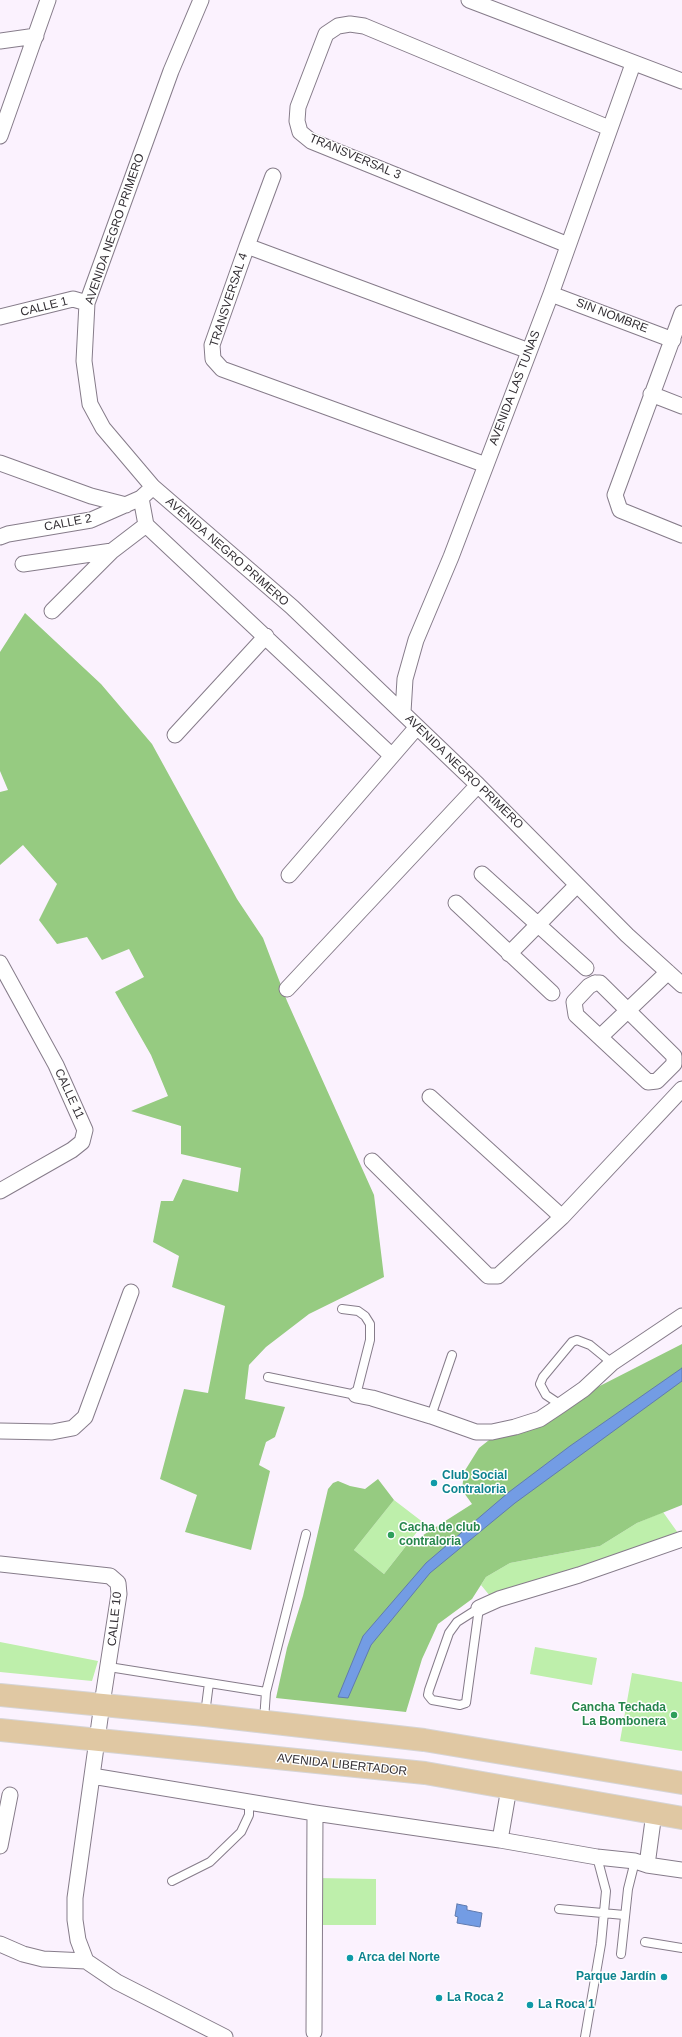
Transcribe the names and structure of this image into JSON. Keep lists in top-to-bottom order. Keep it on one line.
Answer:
{"streets":{"main road":["AVENIDA LIBERTADOR"],"street":["TRANSVERSAL 3","AVENIDA NEGRO PRIMERO","TRANSVERSAL 4","CALLE 1","SIN NOMBRE","AVENIDA LAS TUNAS","CALLE 2","CALLE 11","CALLE 10"]},"crossings":[["TRANSVERSAL 3","AVENIDA LAS TUNAS"],["AVENIDA NEGRO PRIMERO","CALLE 1"],["AVENIDA NEGRO PRIMERO","AVENIDA LAS TUNAS"],["AVENIDA NEGRO PRIMERO","CALLE 2"],["TRANSVERSAL 4","AVENIDA LAS TUNAS"],["SIN NOMBRE","AVENIDA LAS TUNAS"],["CALLE 10","AVENIDA LIBERTADOR"]],"places":["Club Social Contraloria","Cacha de club contraloria","Cancha Techada La Bombonera","Arca del Norte","Parque Jardín","La Roca 2","La Roca 1"]}
